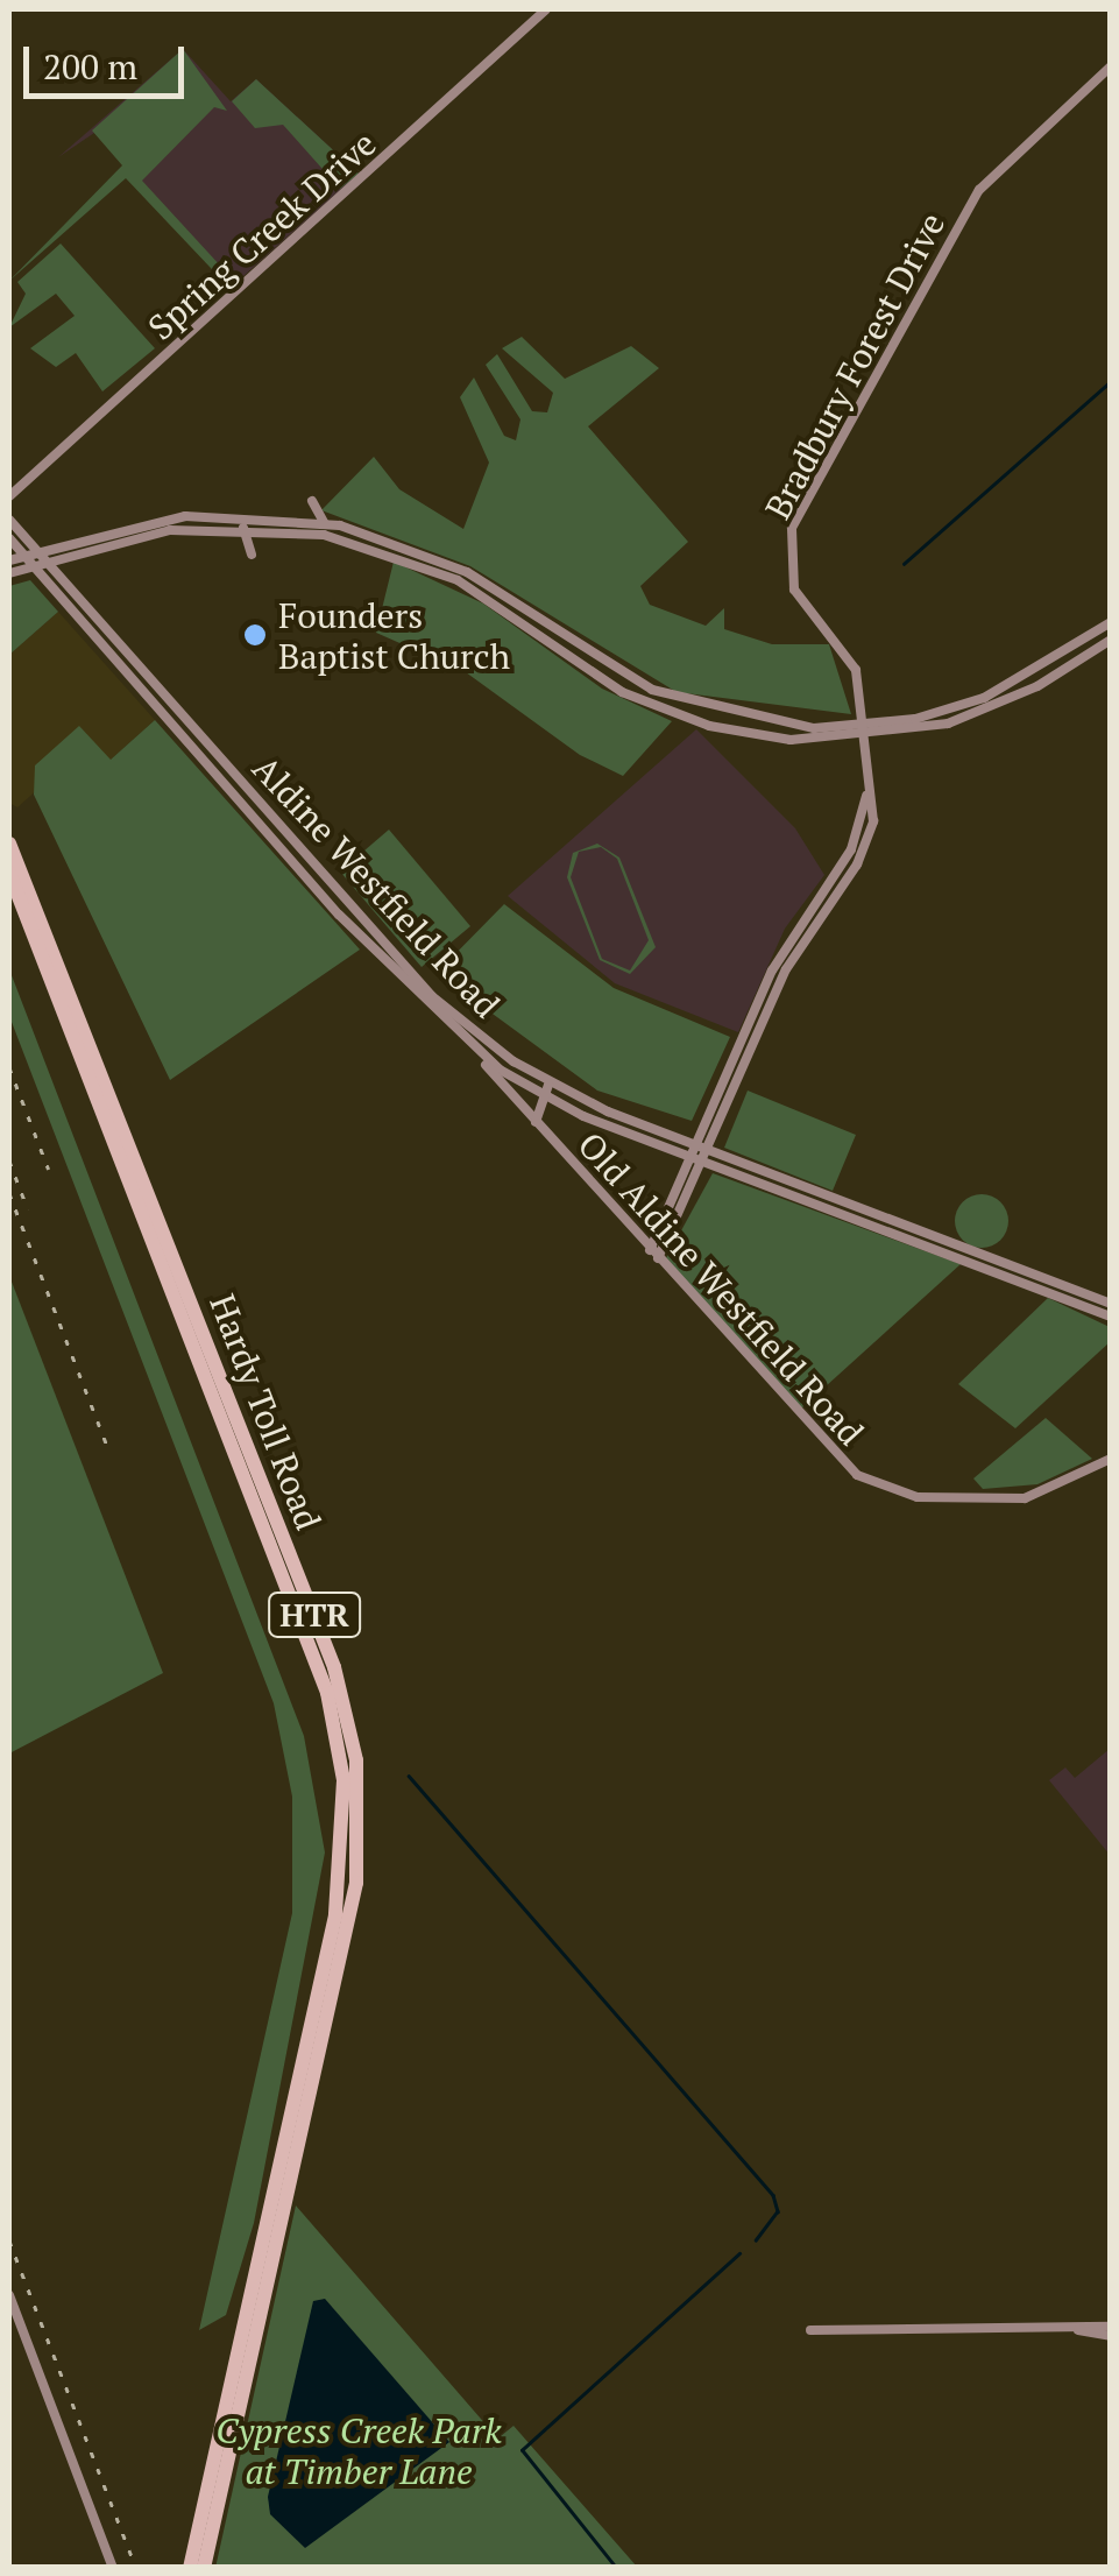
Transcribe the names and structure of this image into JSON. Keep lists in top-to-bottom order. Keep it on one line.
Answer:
{"streets":{"highway":["Hardy Toll Road","HTR"],"main road":["Spring Creek Drive","Bradbury Forest Drive","Aldine Westfield Road","Old Aldine Westfield Road"]},"crossings":[["Aldine Westfield Road","Old Aldine Westfield Road"]],"parks":["Cypress Creek Park at Timber Lane"],"places":["Founders Baptist Church"],"scale_bar":"200 m"}
